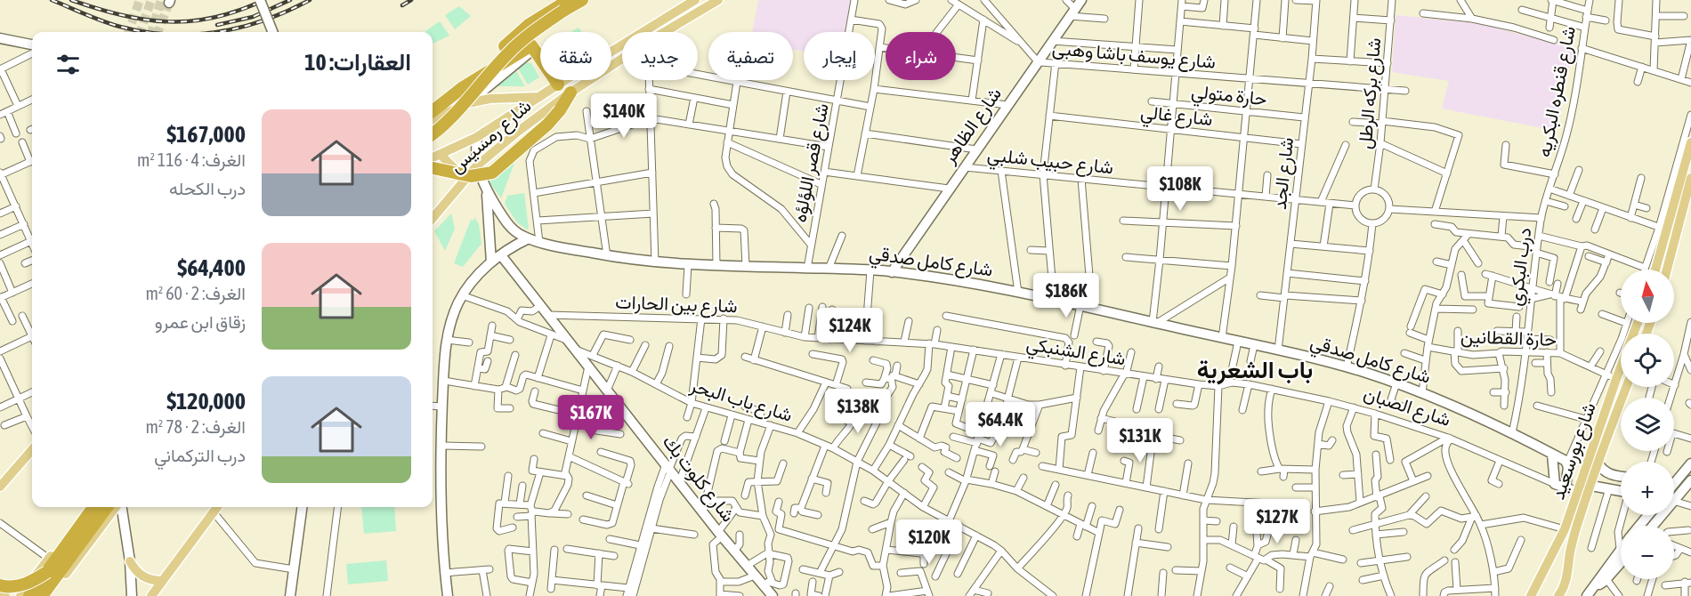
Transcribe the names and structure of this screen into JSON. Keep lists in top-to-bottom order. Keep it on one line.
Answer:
{"streets":{"main road":["شارع الظاهر","شارع رمسيس","شارع كامل صدقي","شارع الصبان","شارع بورسعيد","شارع كلوت بك"],"street":["شارع يوسف باشا وهبى","شارع قنطره البكريه","شارع بركه الرطل","حارة متولي","شارع غالي","شارع حبيب شلبي","شارع قصر اللؤلؤه","شارع الجد","درب البكري","شارع بين الحارات","حارة القطانين","شارع الشنبكي","شارع باب البحر"]},"crossings":[["شارع يوسف باشا وهبى","شارع بركه الرطل"],["شارع يوسف باشا وهبى","شارع الظاهر"],["شارع يوسف باشا وهبى","شارع الجد"],["شارع قنطره البكريه","درب البكري"],["شارع بركه الرطل","شارع حبيب شلبي"],["حارة متولي","شارع الجد"],["شارع غالي","شارع الجد"],["شارع الظاهر","شارع حبيب شلبي"],["شارع الظاهر","شارع كامل صدقي"],["شارع رمسيس","شارع كامل صدقي"],["شارع حبيب شلبي","شارع الجد"],["شارع قصر اللؤلؤه","شارع كامل صدقي"],["شارع الجد","شارع كامل صدقي"],["شارع كامل صدقي","درب البكري"],["شارع كامل صدقي","شارع بورسعيد"],["درب البكري","حارة القطانين"],["شارع بين الحارات","شارع الشنبكي"],["شارع بين الحارات","شارع كلوت بك"],["حارة القطانين","شارع بورسعيد"],["شارع الشنبكي","شارع الصبان"],["شارع باب البحر","شارع كلوت بك"],["شارع الصبان","شارع بورسعيد"]],"districts":["باب الشعرية"],"north":"top","page":{"chip":["شراء","إيجار","تصفية","جديد","شقة"],"heading":"العقارات: 10","price":["$140K","$108K","$186K","$124K","$138K","$167K","$64.4K","$131K","$127K","$120K"],"list":[{"name":"$167,000","note":"الغرف: 4 · 116 m² · درب الكحله"},{"name":"$64,400","note":"الغرف: 2 · 60 m² · زقاق ابن عمرو"},{"name":"$120,000","note":"الغرف: 2 · 78 m² · درب التركماني"}],"map_buttons":["+","−"]}}
